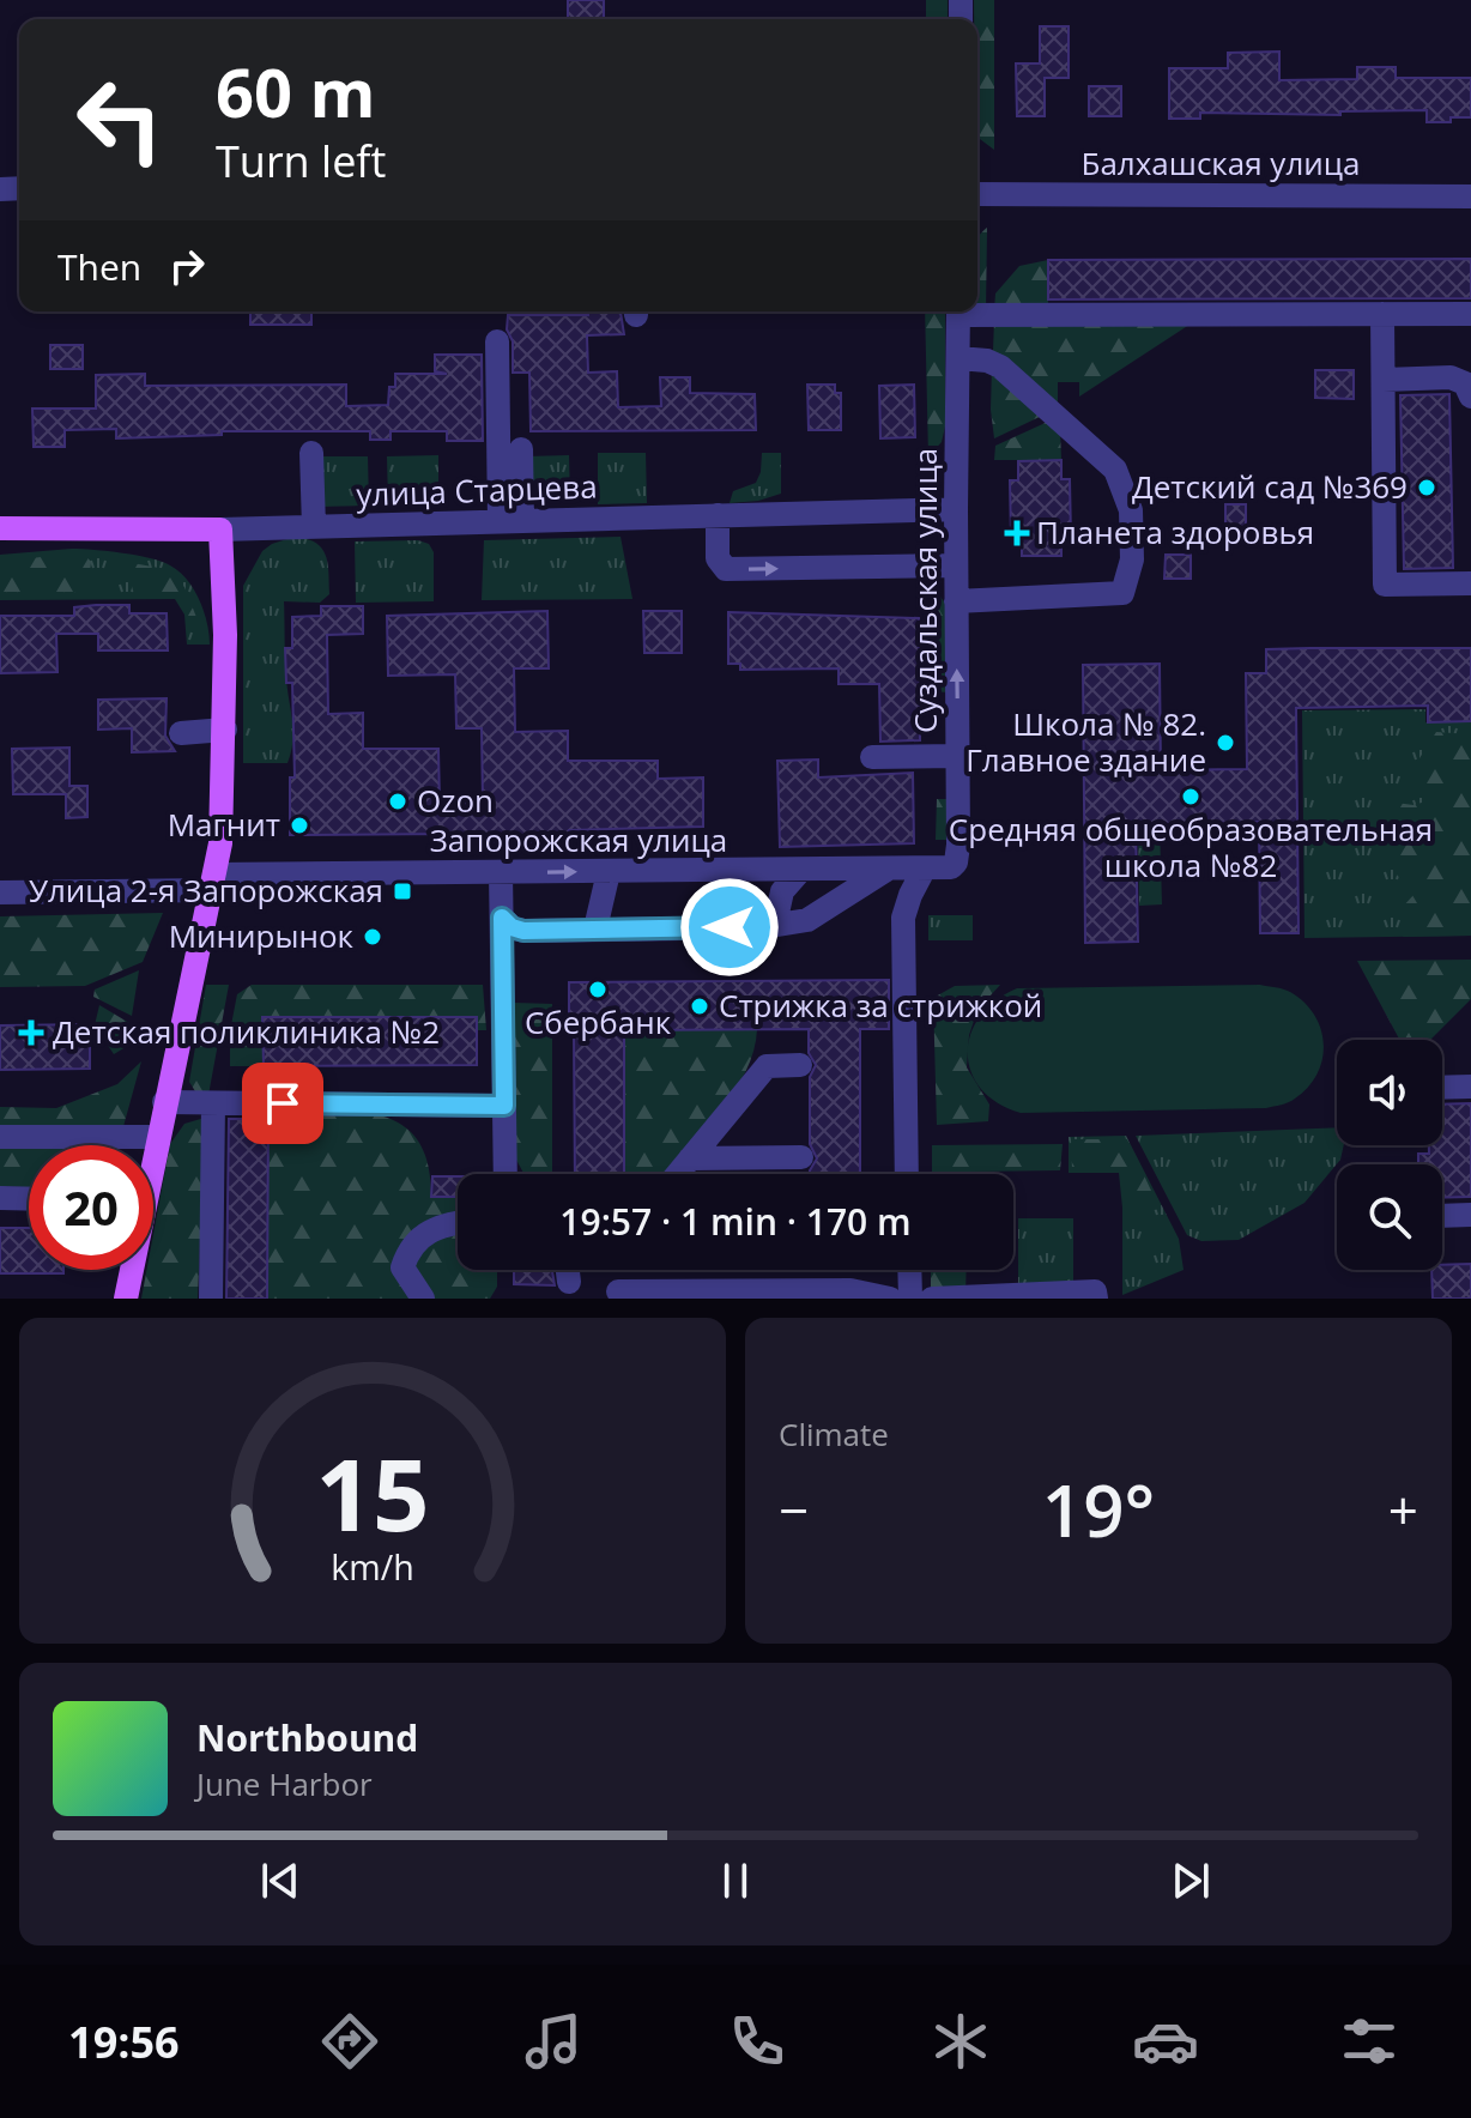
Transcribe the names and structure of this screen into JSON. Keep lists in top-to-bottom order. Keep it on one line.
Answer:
{"streets":{"main road":["улица Старцева"],"street":["Балхашская улица","Суздальская улица","Запорожская улица"]},"crossings":[["улица Старцева","Суздальская улица"],["Суздальская улица","Запорожская улица"]],"places":{"other":["Детский сад №369","Школа № 82. Главное здание","Средняя общеобразовательная школа №82","Ozon","Магнит","Минирынок","Сбербанк","Стрижка за стрижкой"],"health":["Планета здоровья","Детская поликлиника №2"],"transit":["Улица 2-я Запорожская"]},"page":{"turn":["60 m","Turn left"],"then":"Then","limit":"20","trip":"19:57 · 1 min · 170 m","tile":"Climate","heat":["−","19°","+"],"song":["Northbound","June Harbor"],"tabs":"19:56","gauge":["15","km/h"]}}
